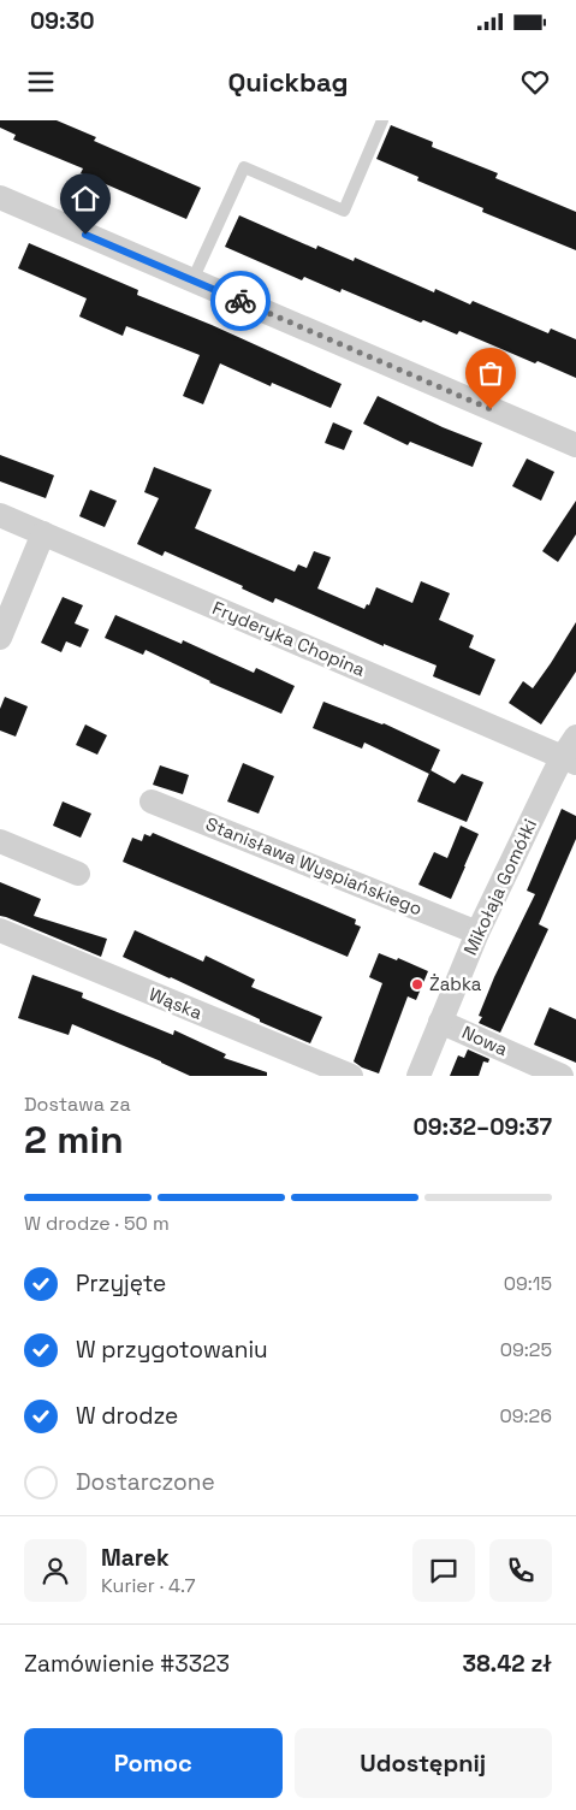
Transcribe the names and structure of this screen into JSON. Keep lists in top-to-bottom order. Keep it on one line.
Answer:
{"streets":{"street":["Fryderyka Chopina","Stanisława Wyspiańskiego","Mikołaja Gomółki","Wąska","Nowa"]},"crossings":[["Fryderyka Chopina","Mikołaja Gomółki"],["Stanisława Wyspiańskiego","Mikołaja Gomółki"],["Mikołaja Gomółki","Nowa"]],"places":["Żabka"],"page":{"status":"09:30","header":"Quickbag","heading":["2 min","Dostawa za","09:32–09:37"],"panel":["Marek","Kurier · 4.7","Zamówienie #3323","38.42 zł"],"bar":"W drodze · 50 m","list":[["Przyjęte","09:15"],["W przygotowaniu","09:25"],["W drodze","09:26"],"Dostarczone"],"buttons":["Pomoc","Udostępnij"]}}
